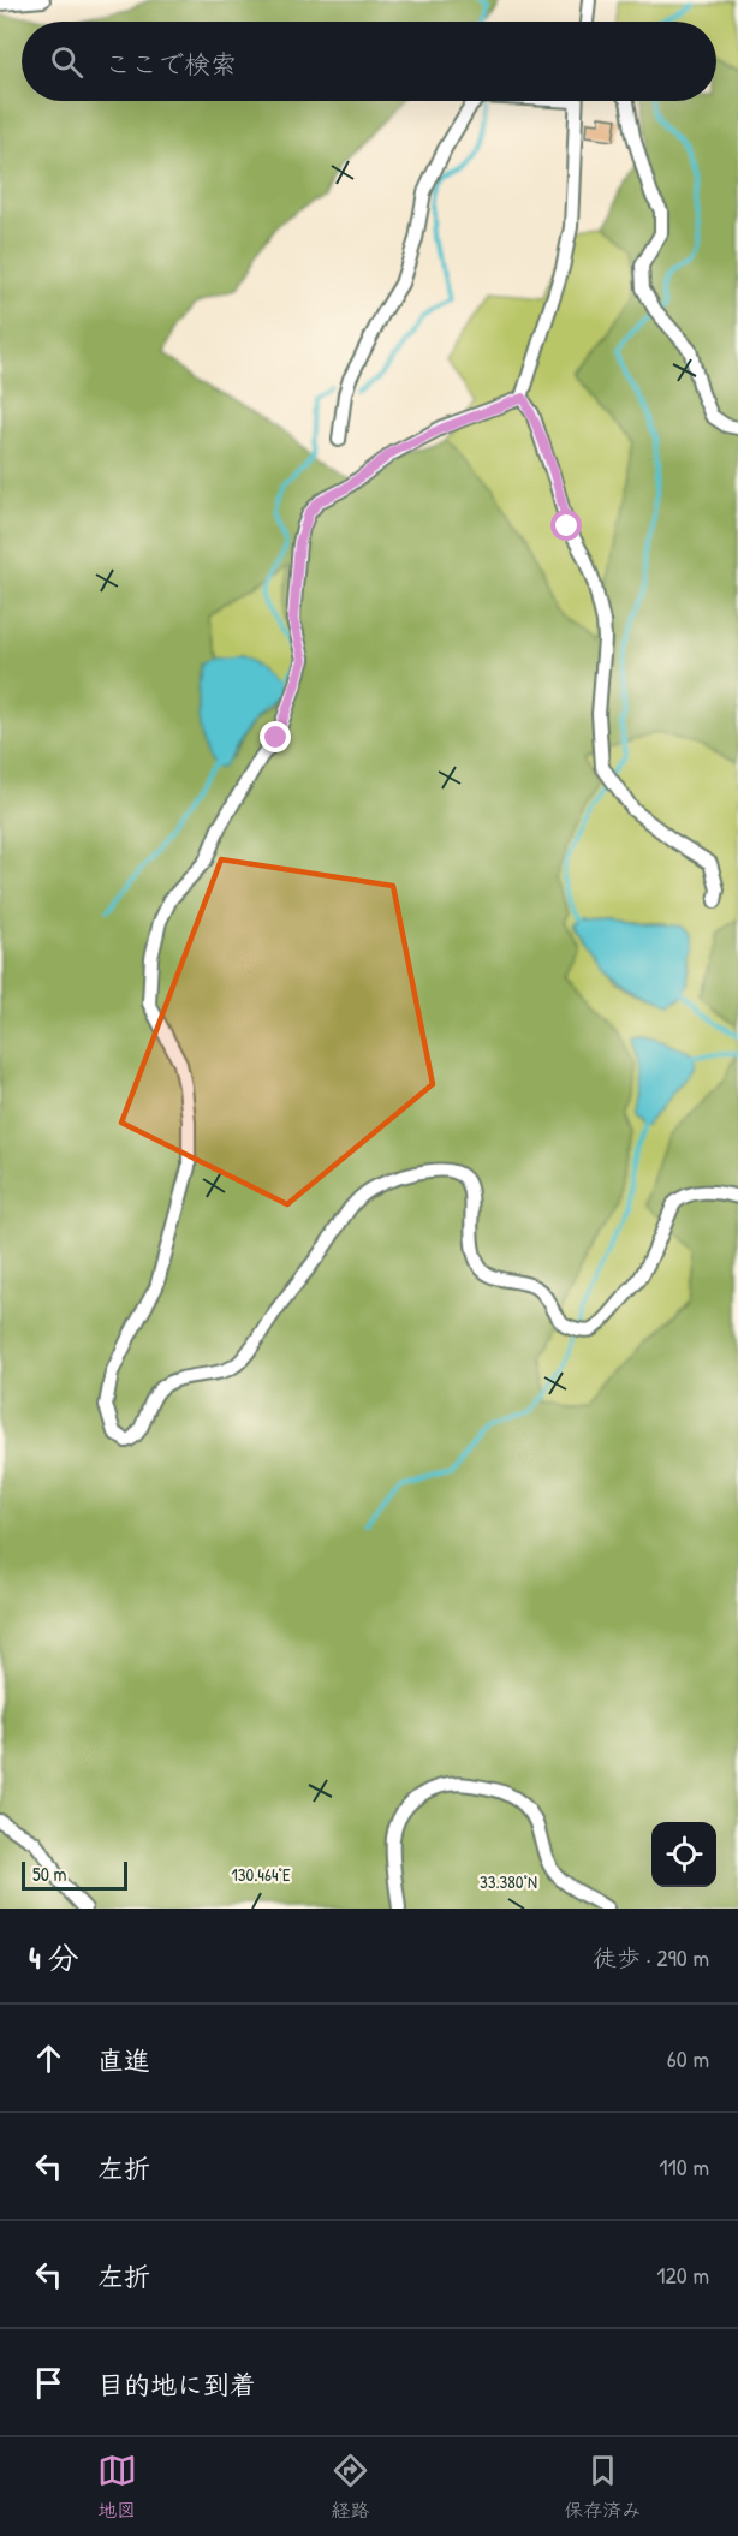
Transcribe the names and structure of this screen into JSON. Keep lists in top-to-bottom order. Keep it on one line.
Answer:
{"scale_bar":"50 m","page":{"search":"ここで検索","scale":"50 m","heading":["4 分","徒歩 · 290 m"],"list":[["直進","60 m"],["左折","110 m"],["左折","120 m"],"目的地に到着"],"nav":["地図","経路","保存済み"]},"coordinates":["130.464°E","33.380°N"]}
